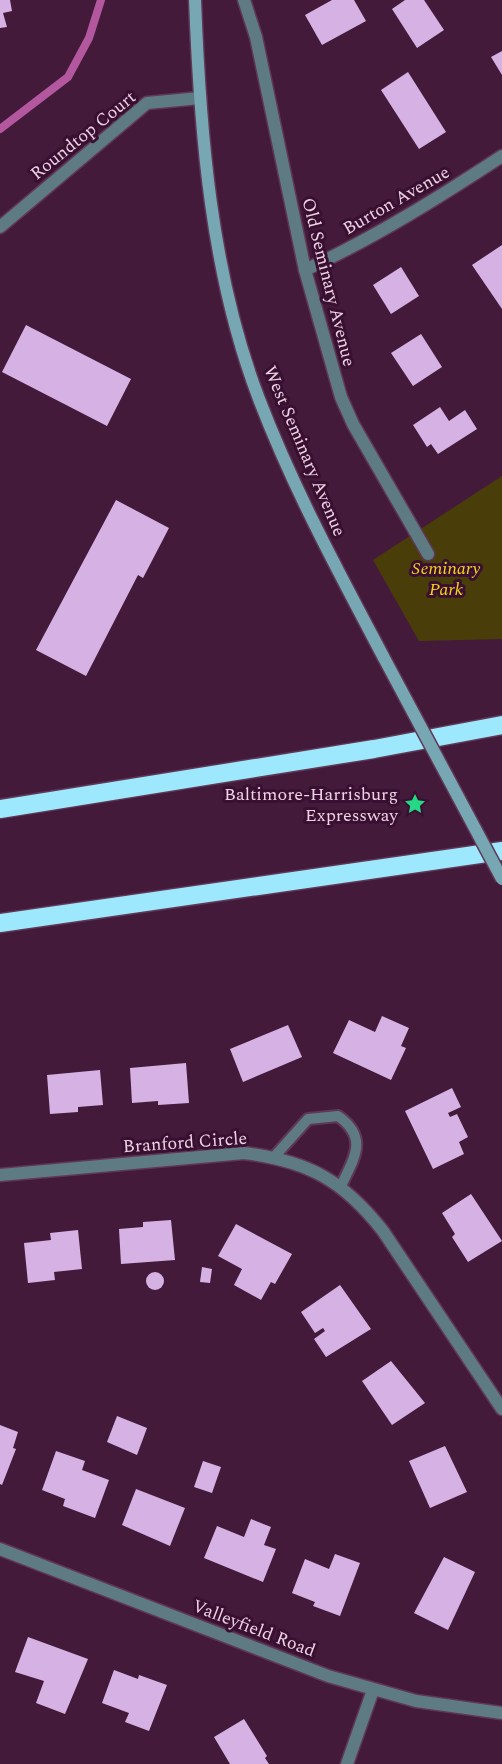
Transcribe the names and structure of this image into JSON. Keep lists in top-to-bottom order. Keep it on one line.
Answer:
{"streets":{"main road":["West Seminary Avenue"],"street":["Roundtop Court","Burton Avenue","Old Seminary Avenue","Branford Circle","Valleyfield Road"]},"crossings":[["Roundtop Court","West Seminary Avenue"],["Burton Avenue","Old Seminary Avenue"]],"parks":["Seminary Park"],"places":{"place":["Baltimore-Harrisburg Expressway"]}}
